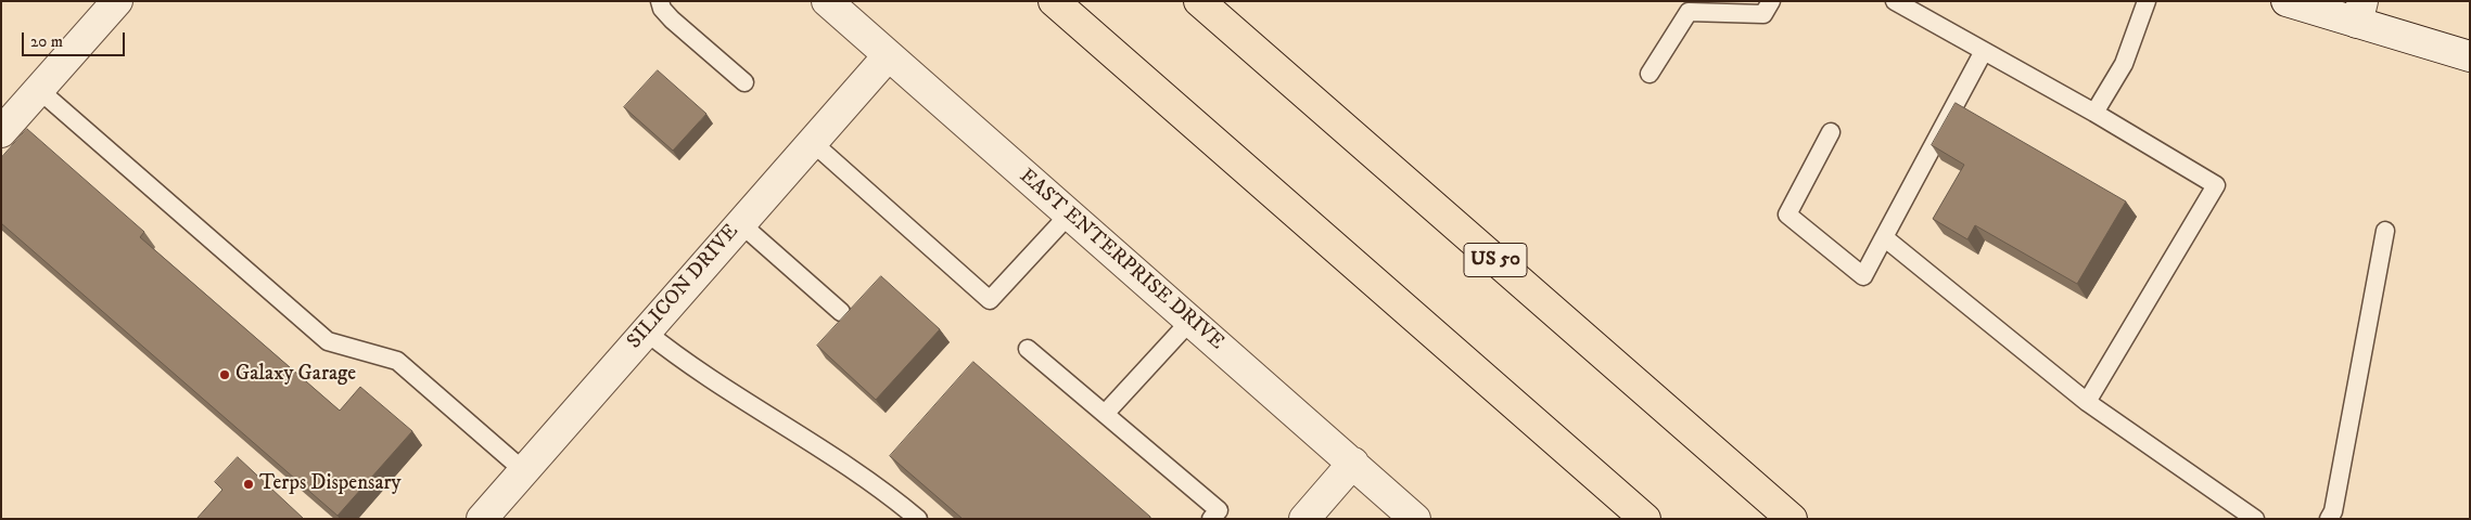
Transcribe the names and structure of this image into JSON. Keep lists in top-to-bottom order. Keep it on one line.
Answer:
{"streets":{"highway":["US 50"],"street":["EAST ENTERPRISE DRIVE","SILICON DRIVE"]},"crossings":[["EAST ENTERPRISE DRIVE","SILICON DRIVE"]],"places":["Galaxy Garage","Terps Dispensary"],"scale_bar":"20 m"}
